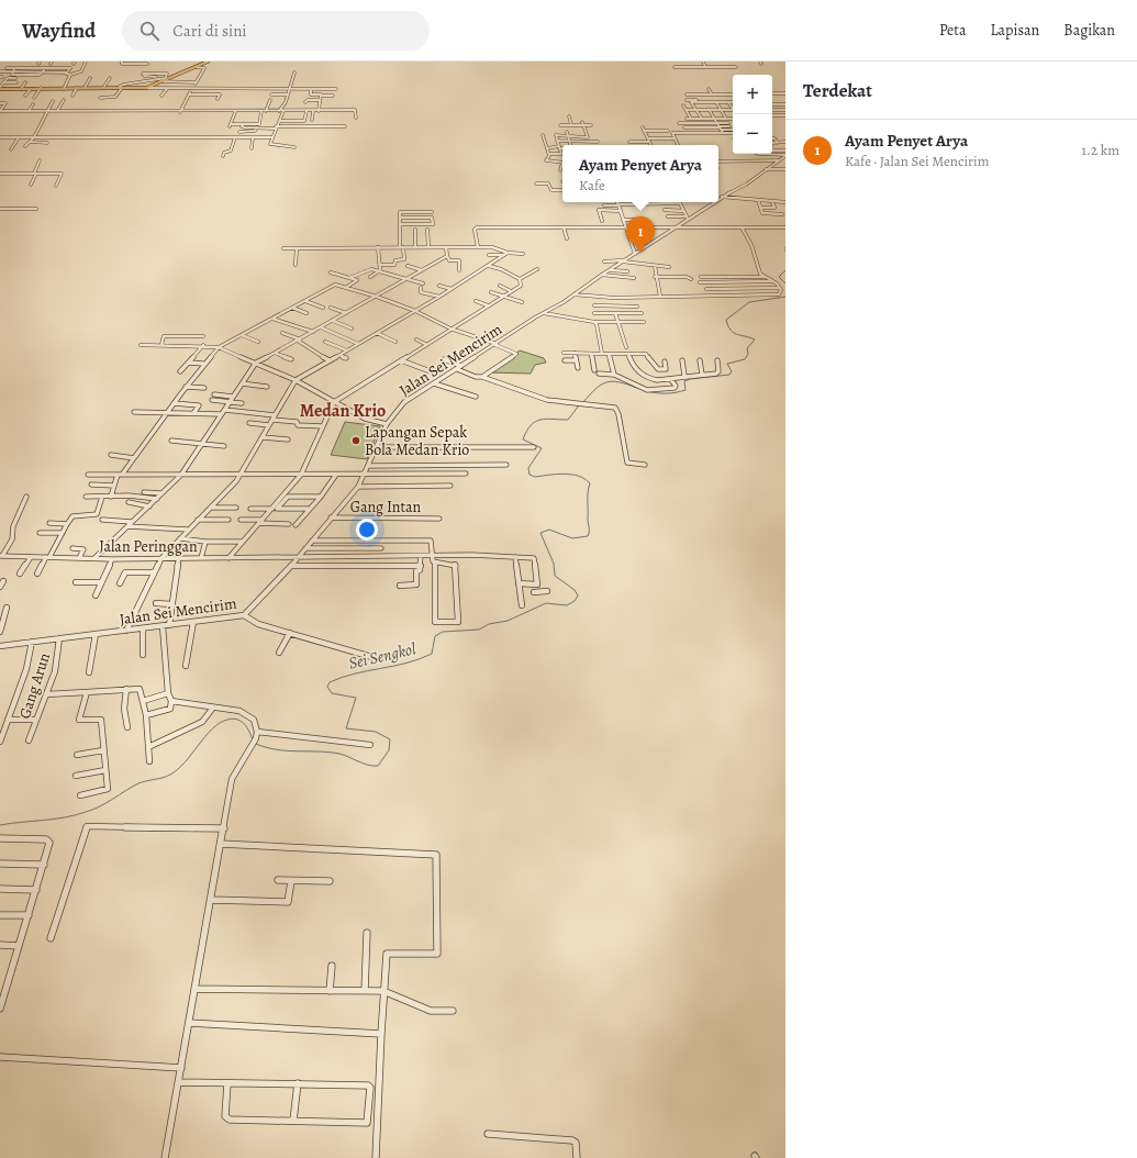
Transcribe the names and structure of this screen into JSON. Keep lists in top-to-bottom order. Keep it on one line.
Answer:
{"streets":{"street":["Jalan Sei Mencirim","Gang Intan","Jalan Peringgan","Gang Arun"]},"crossings":[["Jalan Sei Mencirim","Gang Intan"],["Jalan Sei Mencirim","Jalan Peringgan"],["Jalan Sei Mencirim","Gang Arun"]],"districts":["Medan Krio"],"water":["Sei Sengkol"],"places":["Lapangan Sepak Bola Medan Krio"],"page":{"header":"Wayfind","search":"Cari di sini","nav":["Peta","Lapisan","Bagikan"],"heading":"Terdekat","map_buttons":["+","−"],"list":[{"mark":"1","name":"Ayam Penyet Arya","note":"Kafe · Jalan Sei Mencirim","value":"1.2 km"}],"popup":["Ayam Penyet Arya","Kafe"],"pins":"1"}}
